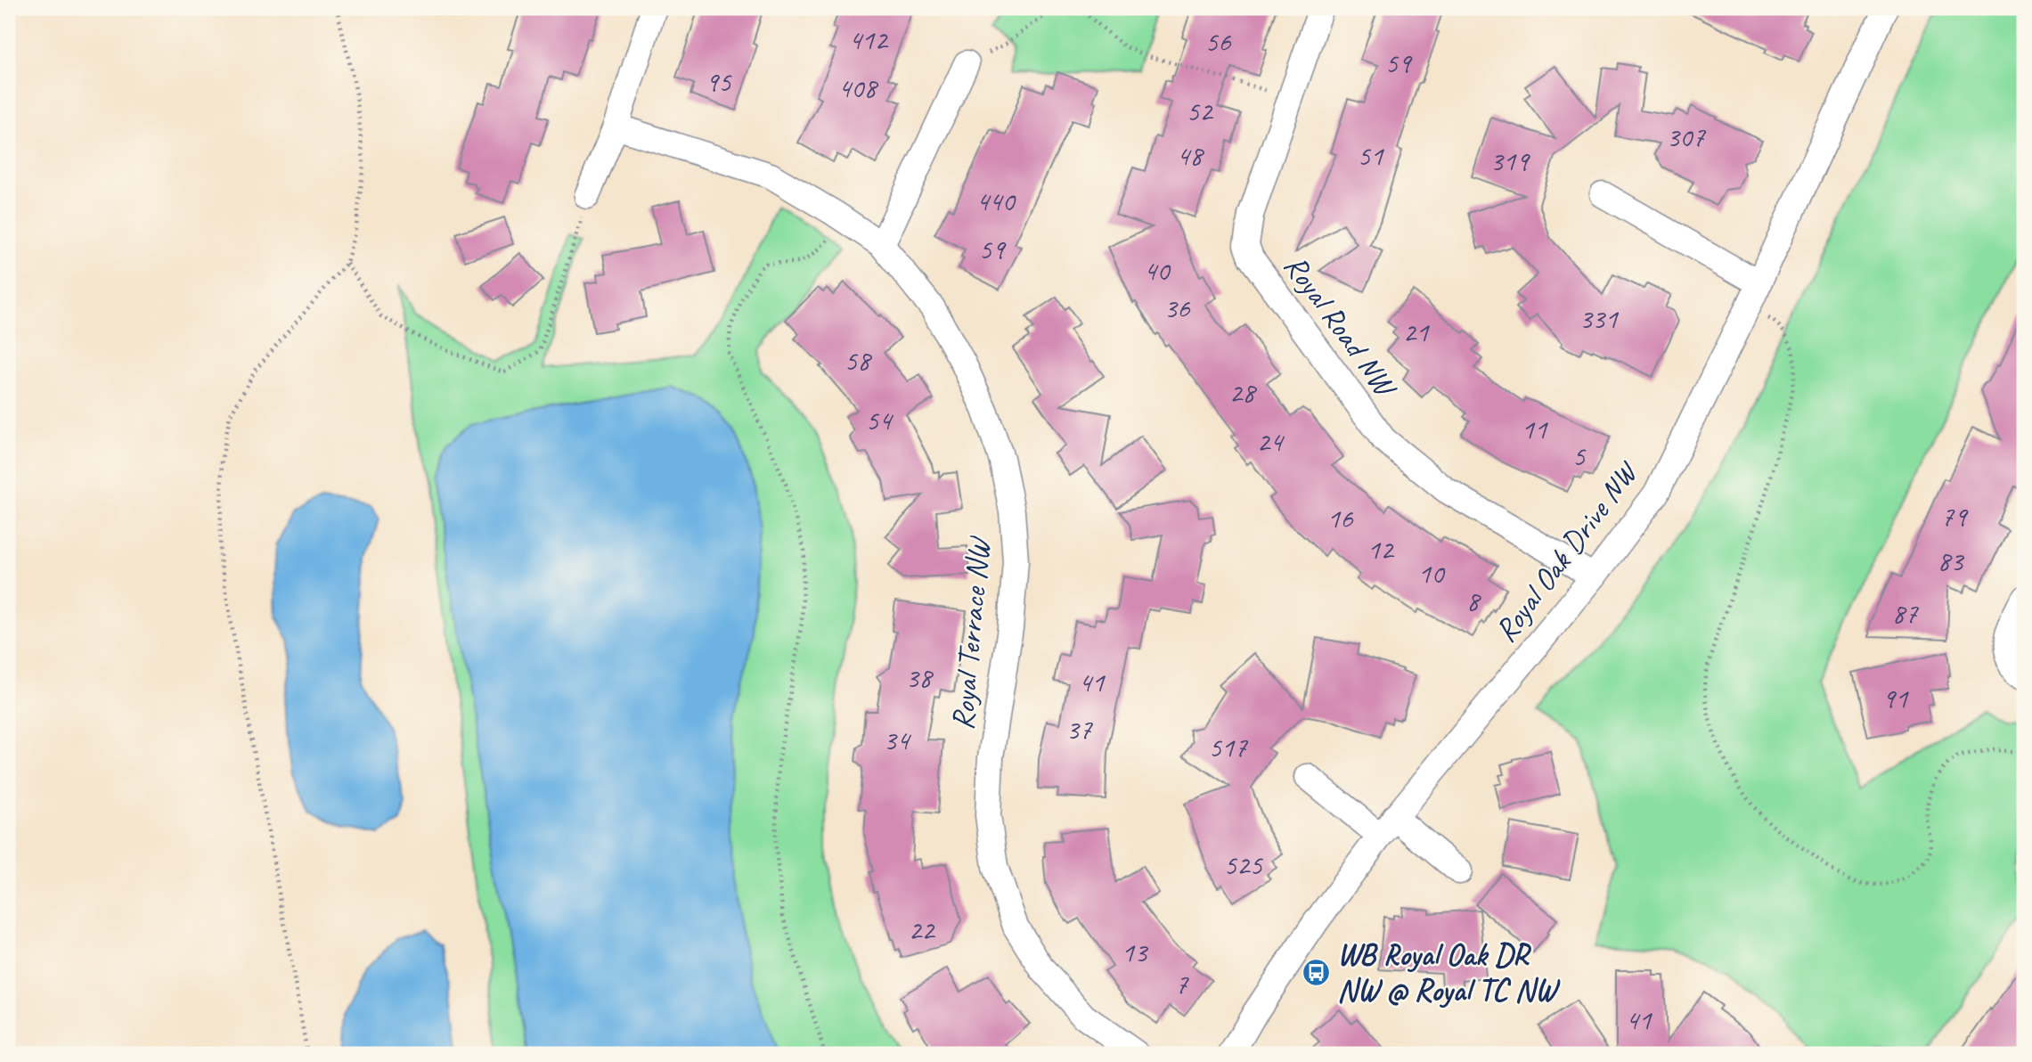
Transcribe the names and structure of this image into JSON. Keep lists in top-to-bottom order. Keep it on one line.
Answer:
{"streets":{"street":["Royal Road NW","Royal Oak Drive NW","Royal Terrace NW"]},"crossings":[["Royal Road NW","Royal Oak Drive NW"]],"places":{"bus stop":["WB Royal Oak DR NW @ Royal TC NW"]},"house_numbers":["412","56","59","95","408","52","307","48","51","319","440","59","40","36","331","21","58","28","54","11","24","5","79","16","12","83","10","8","87","38","41","91","37","34","517","525","22","13","7","41"]}
